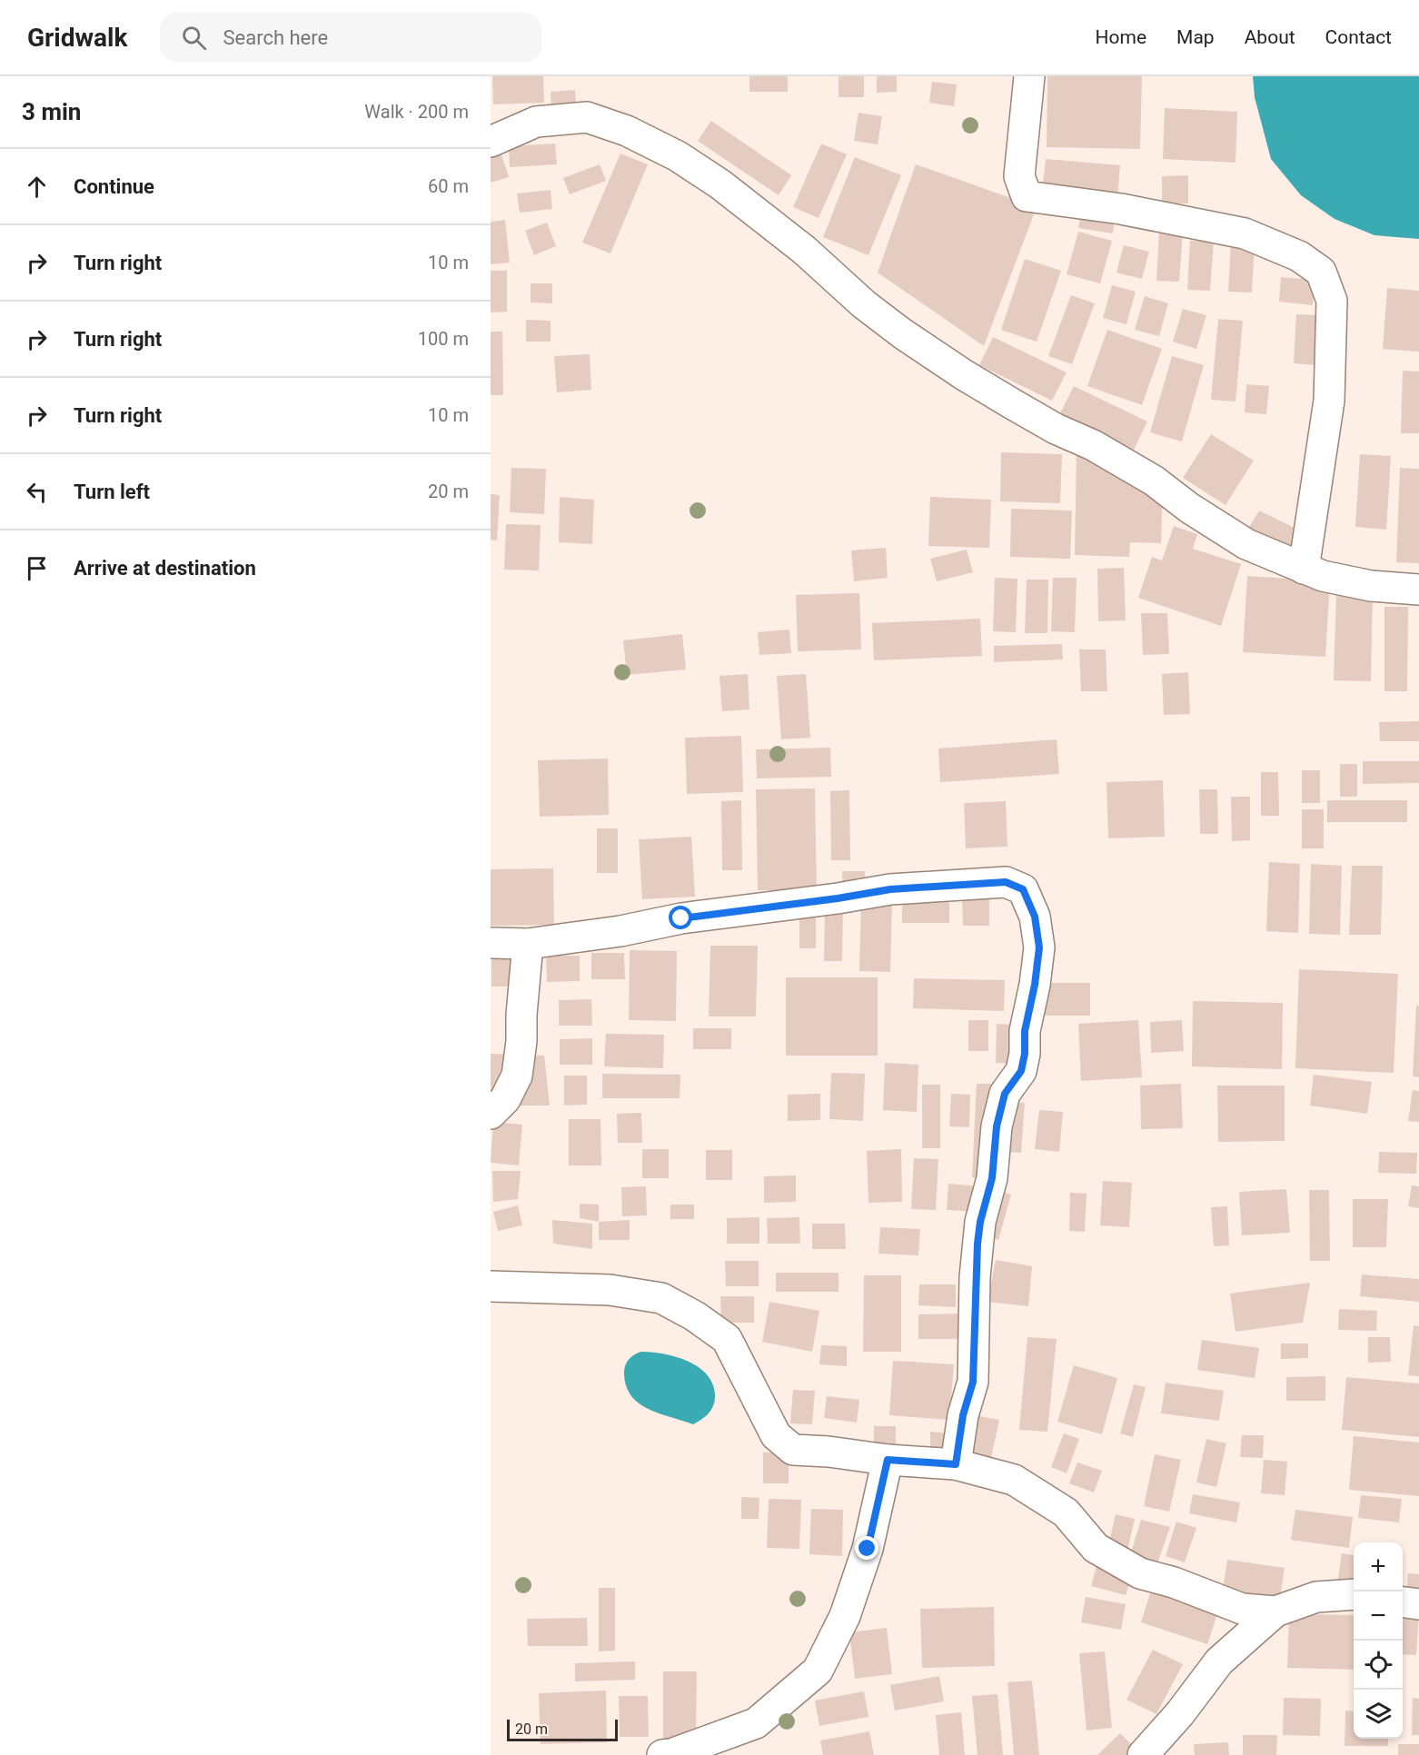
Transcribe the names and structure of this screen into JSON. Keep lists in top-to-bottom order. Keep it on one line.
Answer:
{"scale_bar":"20 m","page":{"header":"Gridwalk","search":"Search here","nav":["Home","Map","About","Contact"],"heading":["3 min","Walk · 200 m"],"list":[["Continue","60 m"],["Turn right","10 m"],["Turn right","100 m"],["Turn right","10 m"],["Turn left","20 m"],"Arrive at destination"],"map_buttons":["+","−"],"scale":"20 m"}}
